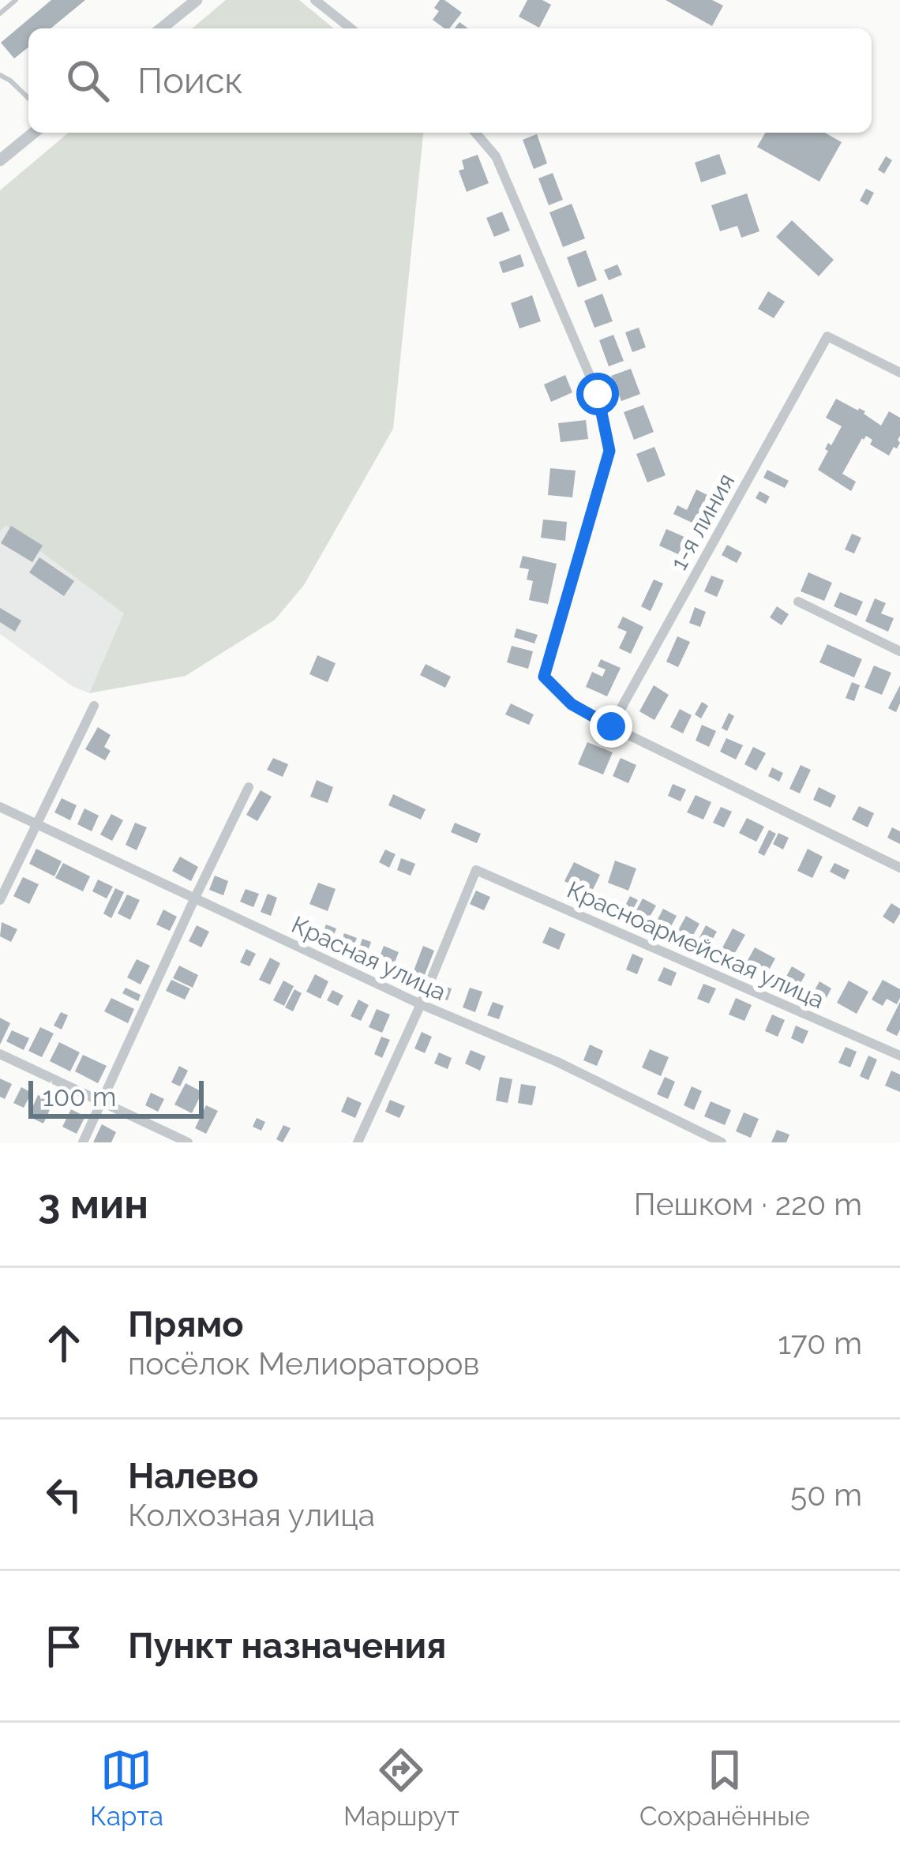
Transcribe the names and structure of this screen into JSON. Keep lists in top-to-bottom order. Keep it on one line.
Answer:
{"streets":{"street":["1-я линия","Красноармейская улица","Красная улица"]},"crossings":[["Красноармейская улица","Красная улица"]],"scale_bar":"100 m","page":{"search":"Поиск","scale":"100 m","heading":["3 мин","Пешком · 220 m"],"list":[["Прямо","посёлок Мелиораторов","170 m"],["Налево","Колхозная улица","50 m"],"Пункт назначения"],"nav":["Карта","Маршрут","Сохранённые"]}}
